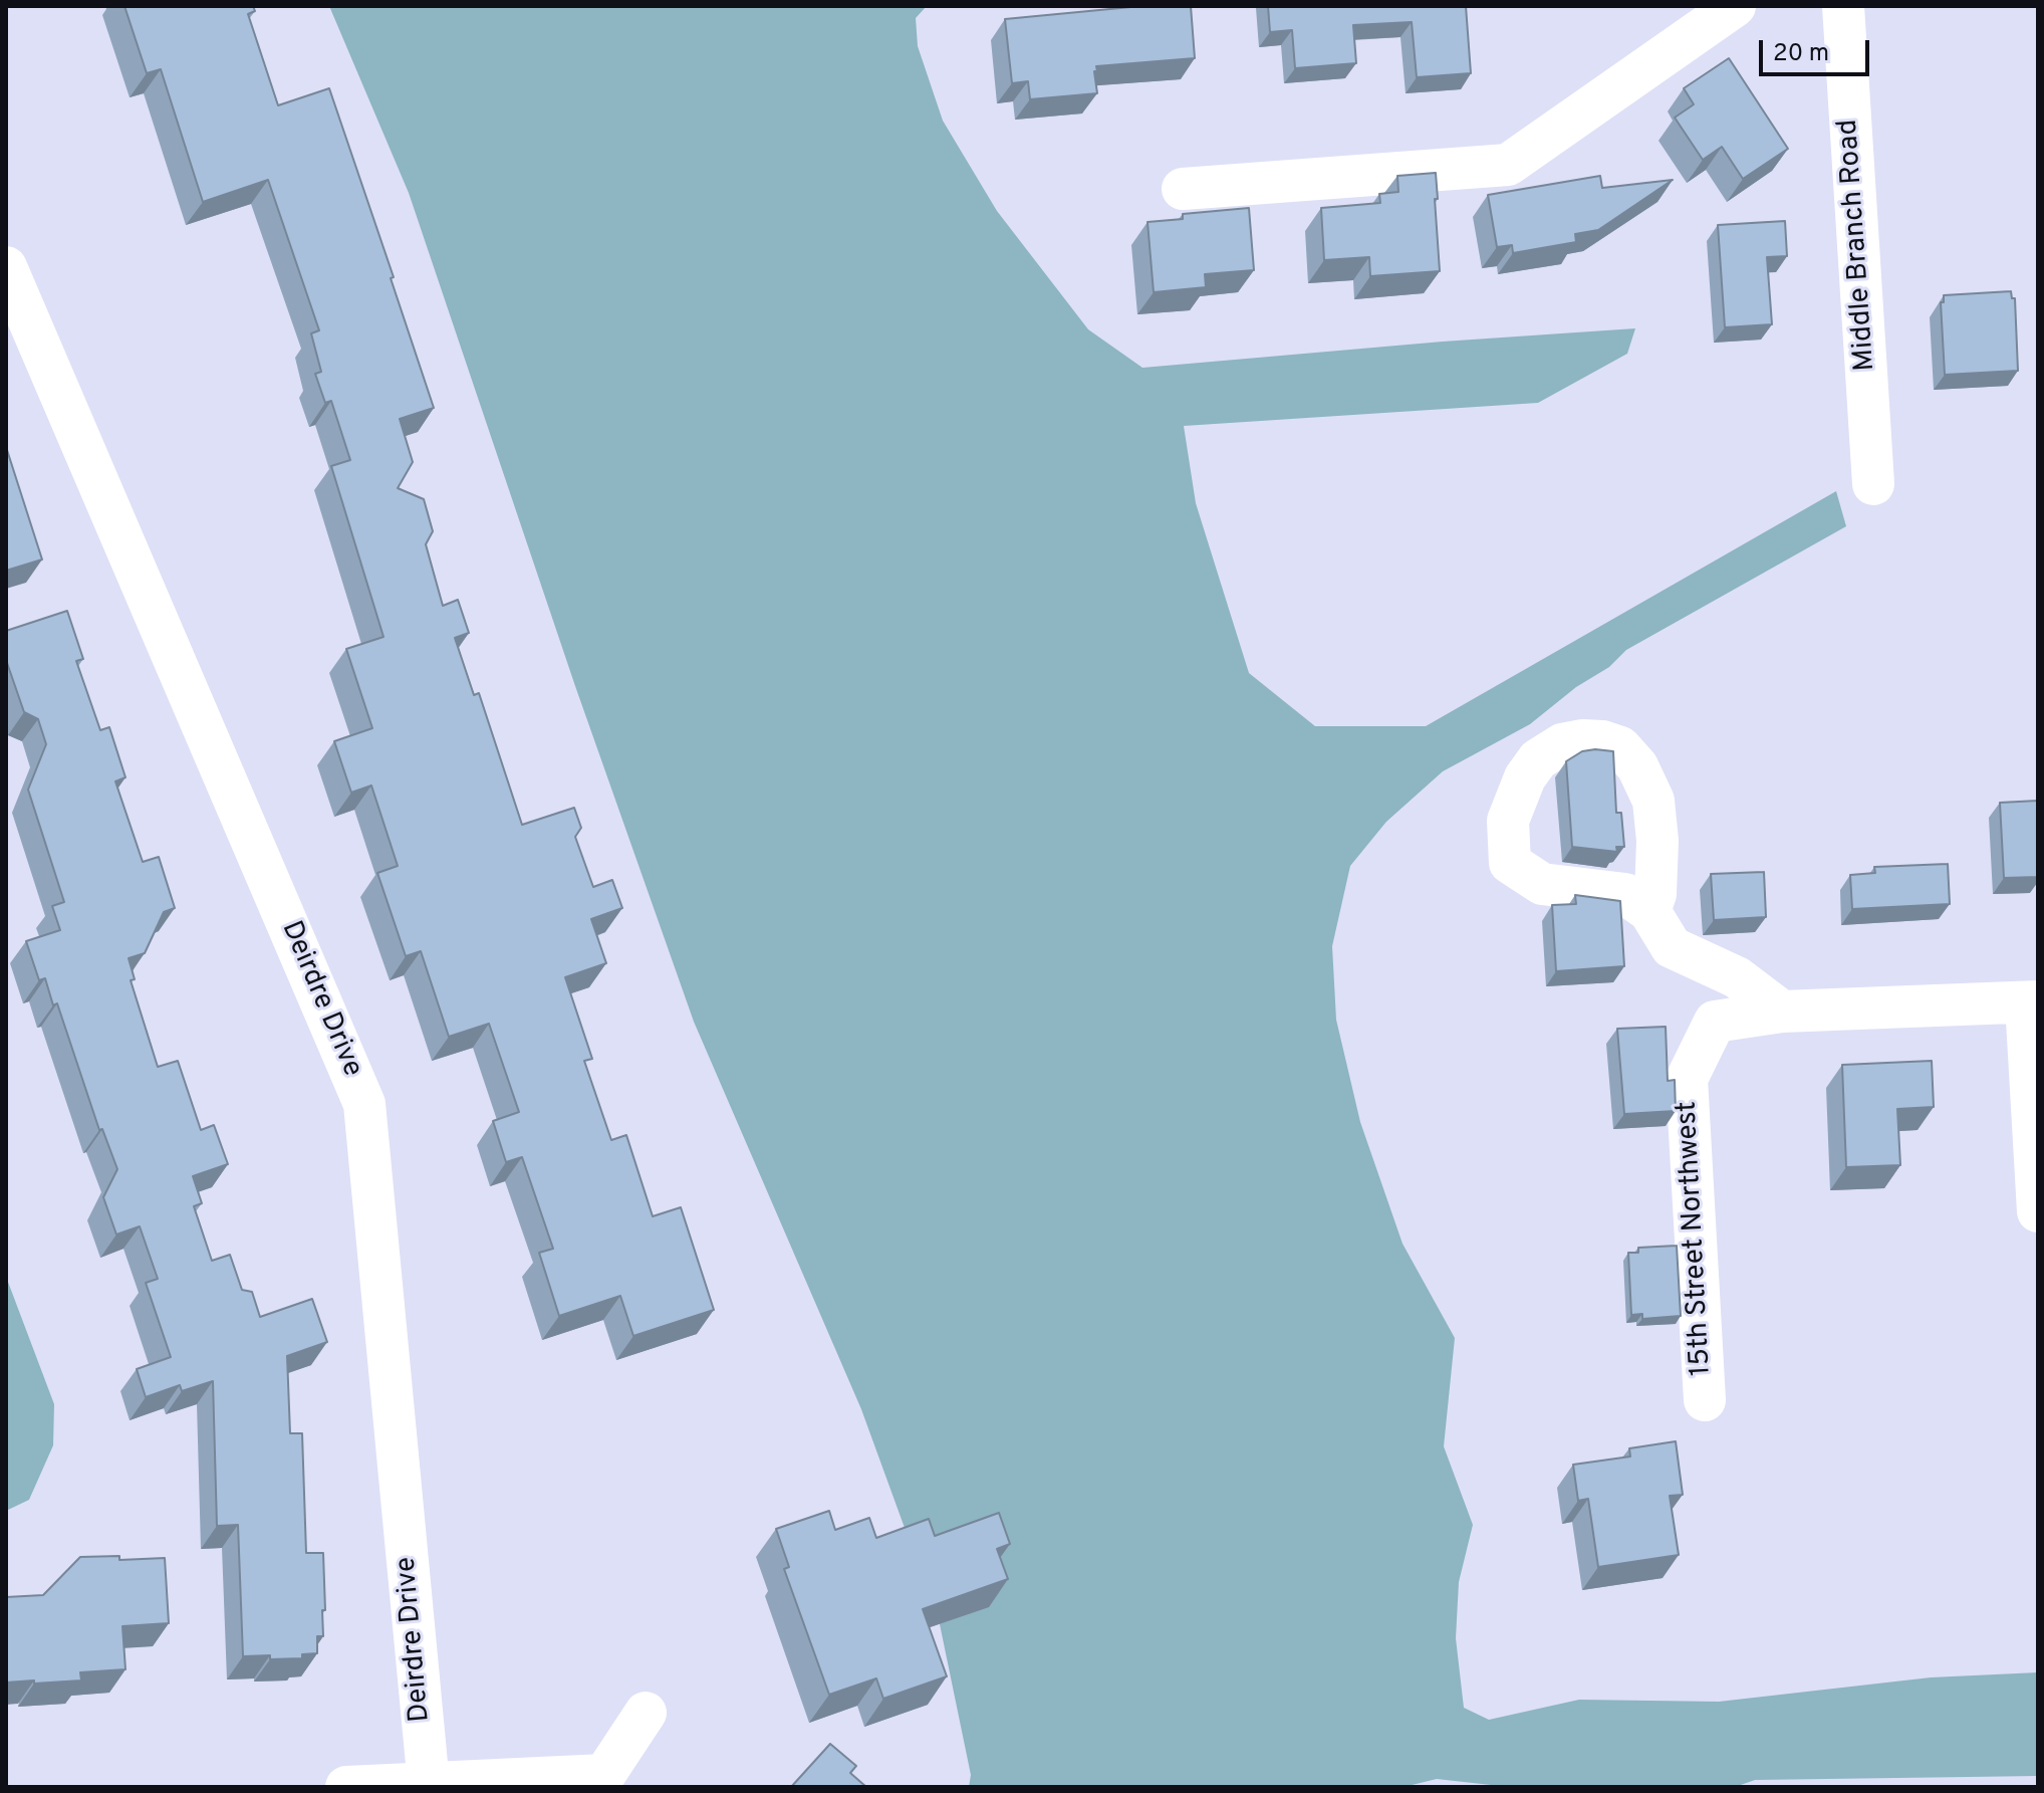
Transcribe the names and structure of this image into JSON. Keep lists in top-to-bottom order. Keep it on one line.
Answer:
{"streets":{"street":["Middle Branch Road","Deirdre Drive","15th Street Northwest"]},"scale_bar":"20 m"}
